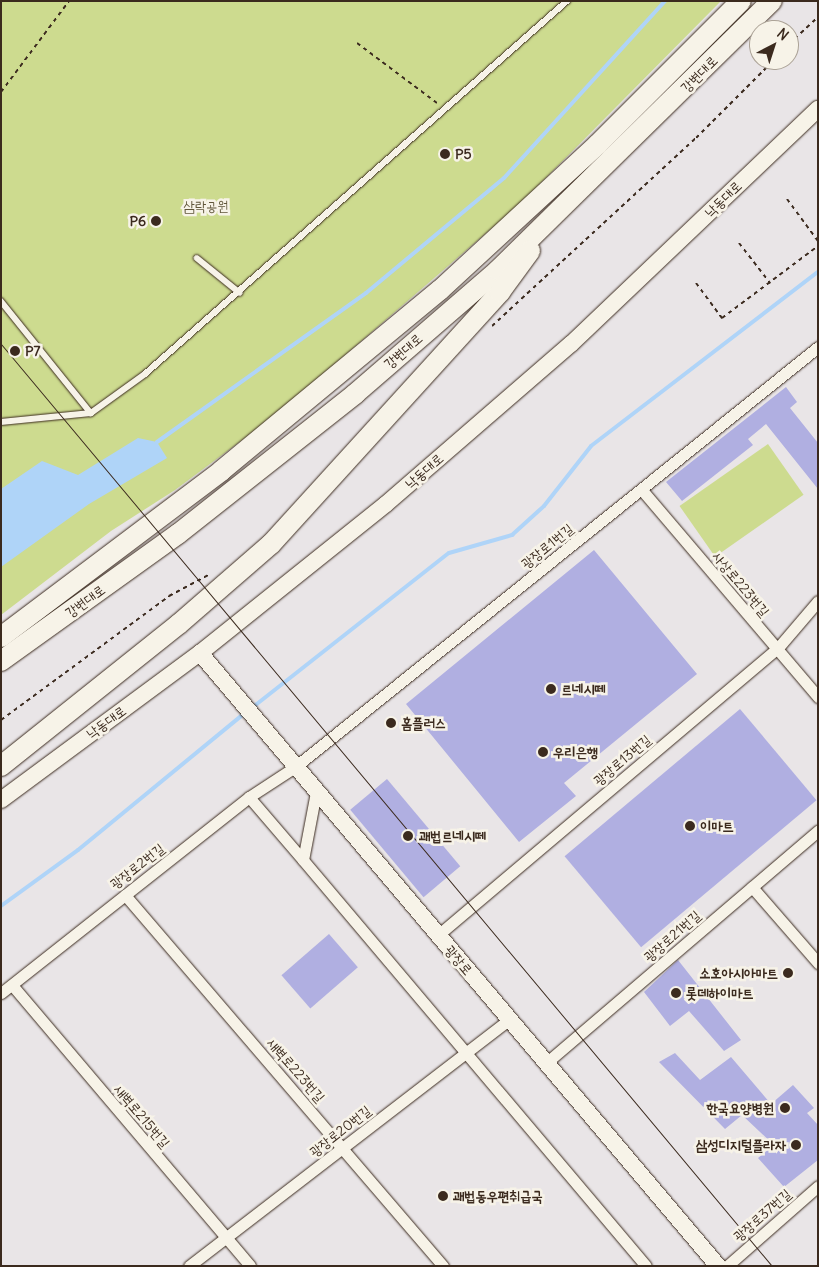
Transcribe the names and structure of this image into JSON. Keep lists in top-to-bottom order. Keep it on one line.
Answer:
{"streets":{"highway":["강변대로"],"main road":["낙동대로","광장로"],"street":["광장로1번길","사상로223번길","광장로13번길","광장로2번길","광장로21번길","새벽로223번길","새벽로215번길","광장로20번길","광장로37번길"]},"crossings":[["낙동대로","광장로"],["광장로1번길","사상로223번길"],["광장로1번길","광장로2번길"],["광장로1번길","광장로"],["사상로223번길","광장로13번길"],["광장로13번길","광장로"],["광장로2번길","광장로"],["광장로2번길","새벽로223번길"],["광장로2번길","새벽로215번길"],["광장로21번길","광장로"],["광장로","광장로20번길"],["새벽로223번길","광장로20번길"],["새벽로215번길","광장로20번길"]],"parks":["삼락공원"],"places":["P5","P6","P7","르네시떼","홈플러스","우리은행","이마트","괘법르네시떼","소호아시아마트","롯데하이마트","한국요양병원","삼성디지털플라자","괘법동우편취급국"],"north":"top right"}
